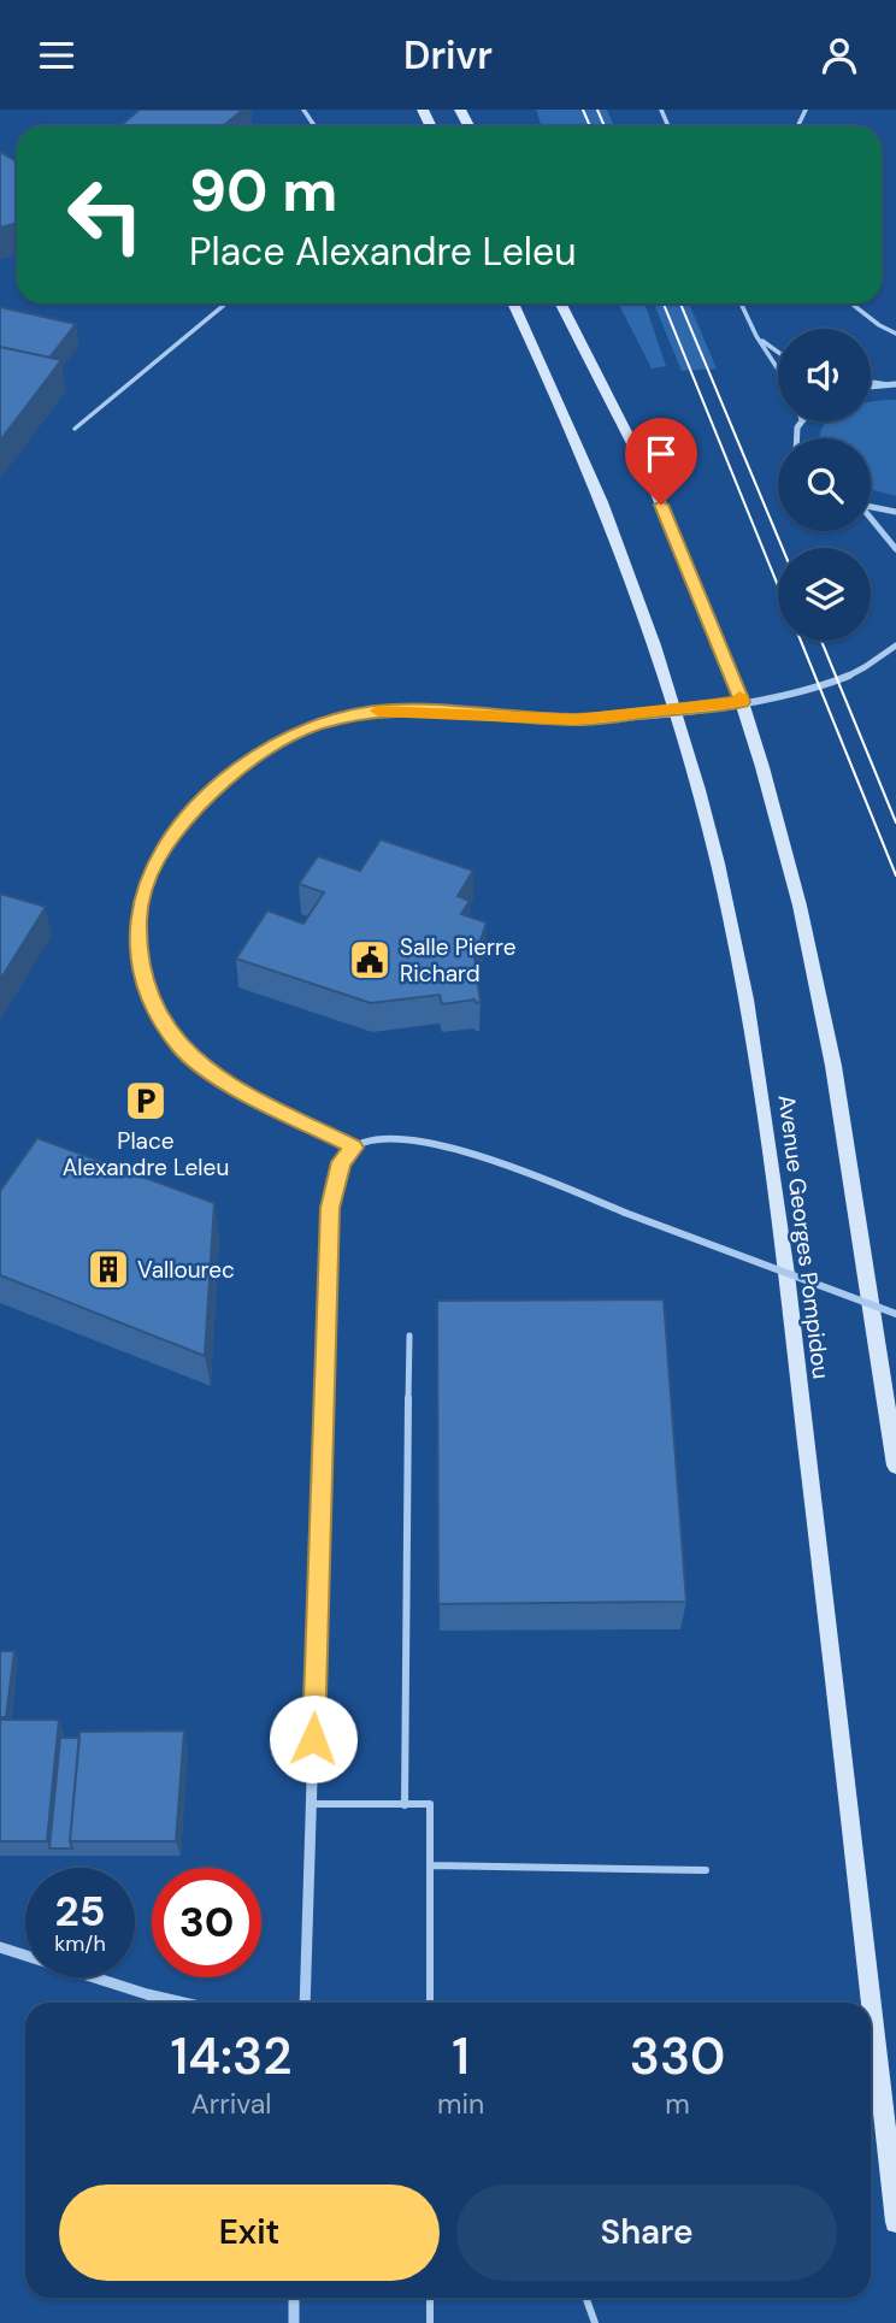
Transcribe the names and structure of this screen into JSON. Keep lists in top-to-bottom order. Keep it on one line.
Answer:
{"streets":{"main road":["Avenue Georges Pompidou"]},"places":{"public building":["Salle Pierre Richard"],"parking":["Place Alexandre Leleu"],"building":["Vallourec"]},"page":{"header":"Drivr","turn":["90 m","Place Alexandre Leleu"],"speed":"25 km/h","limit":"30","eta":["14:32","Arrival","1","min","330","m"],"buttons":["Exit","Share"]}}
